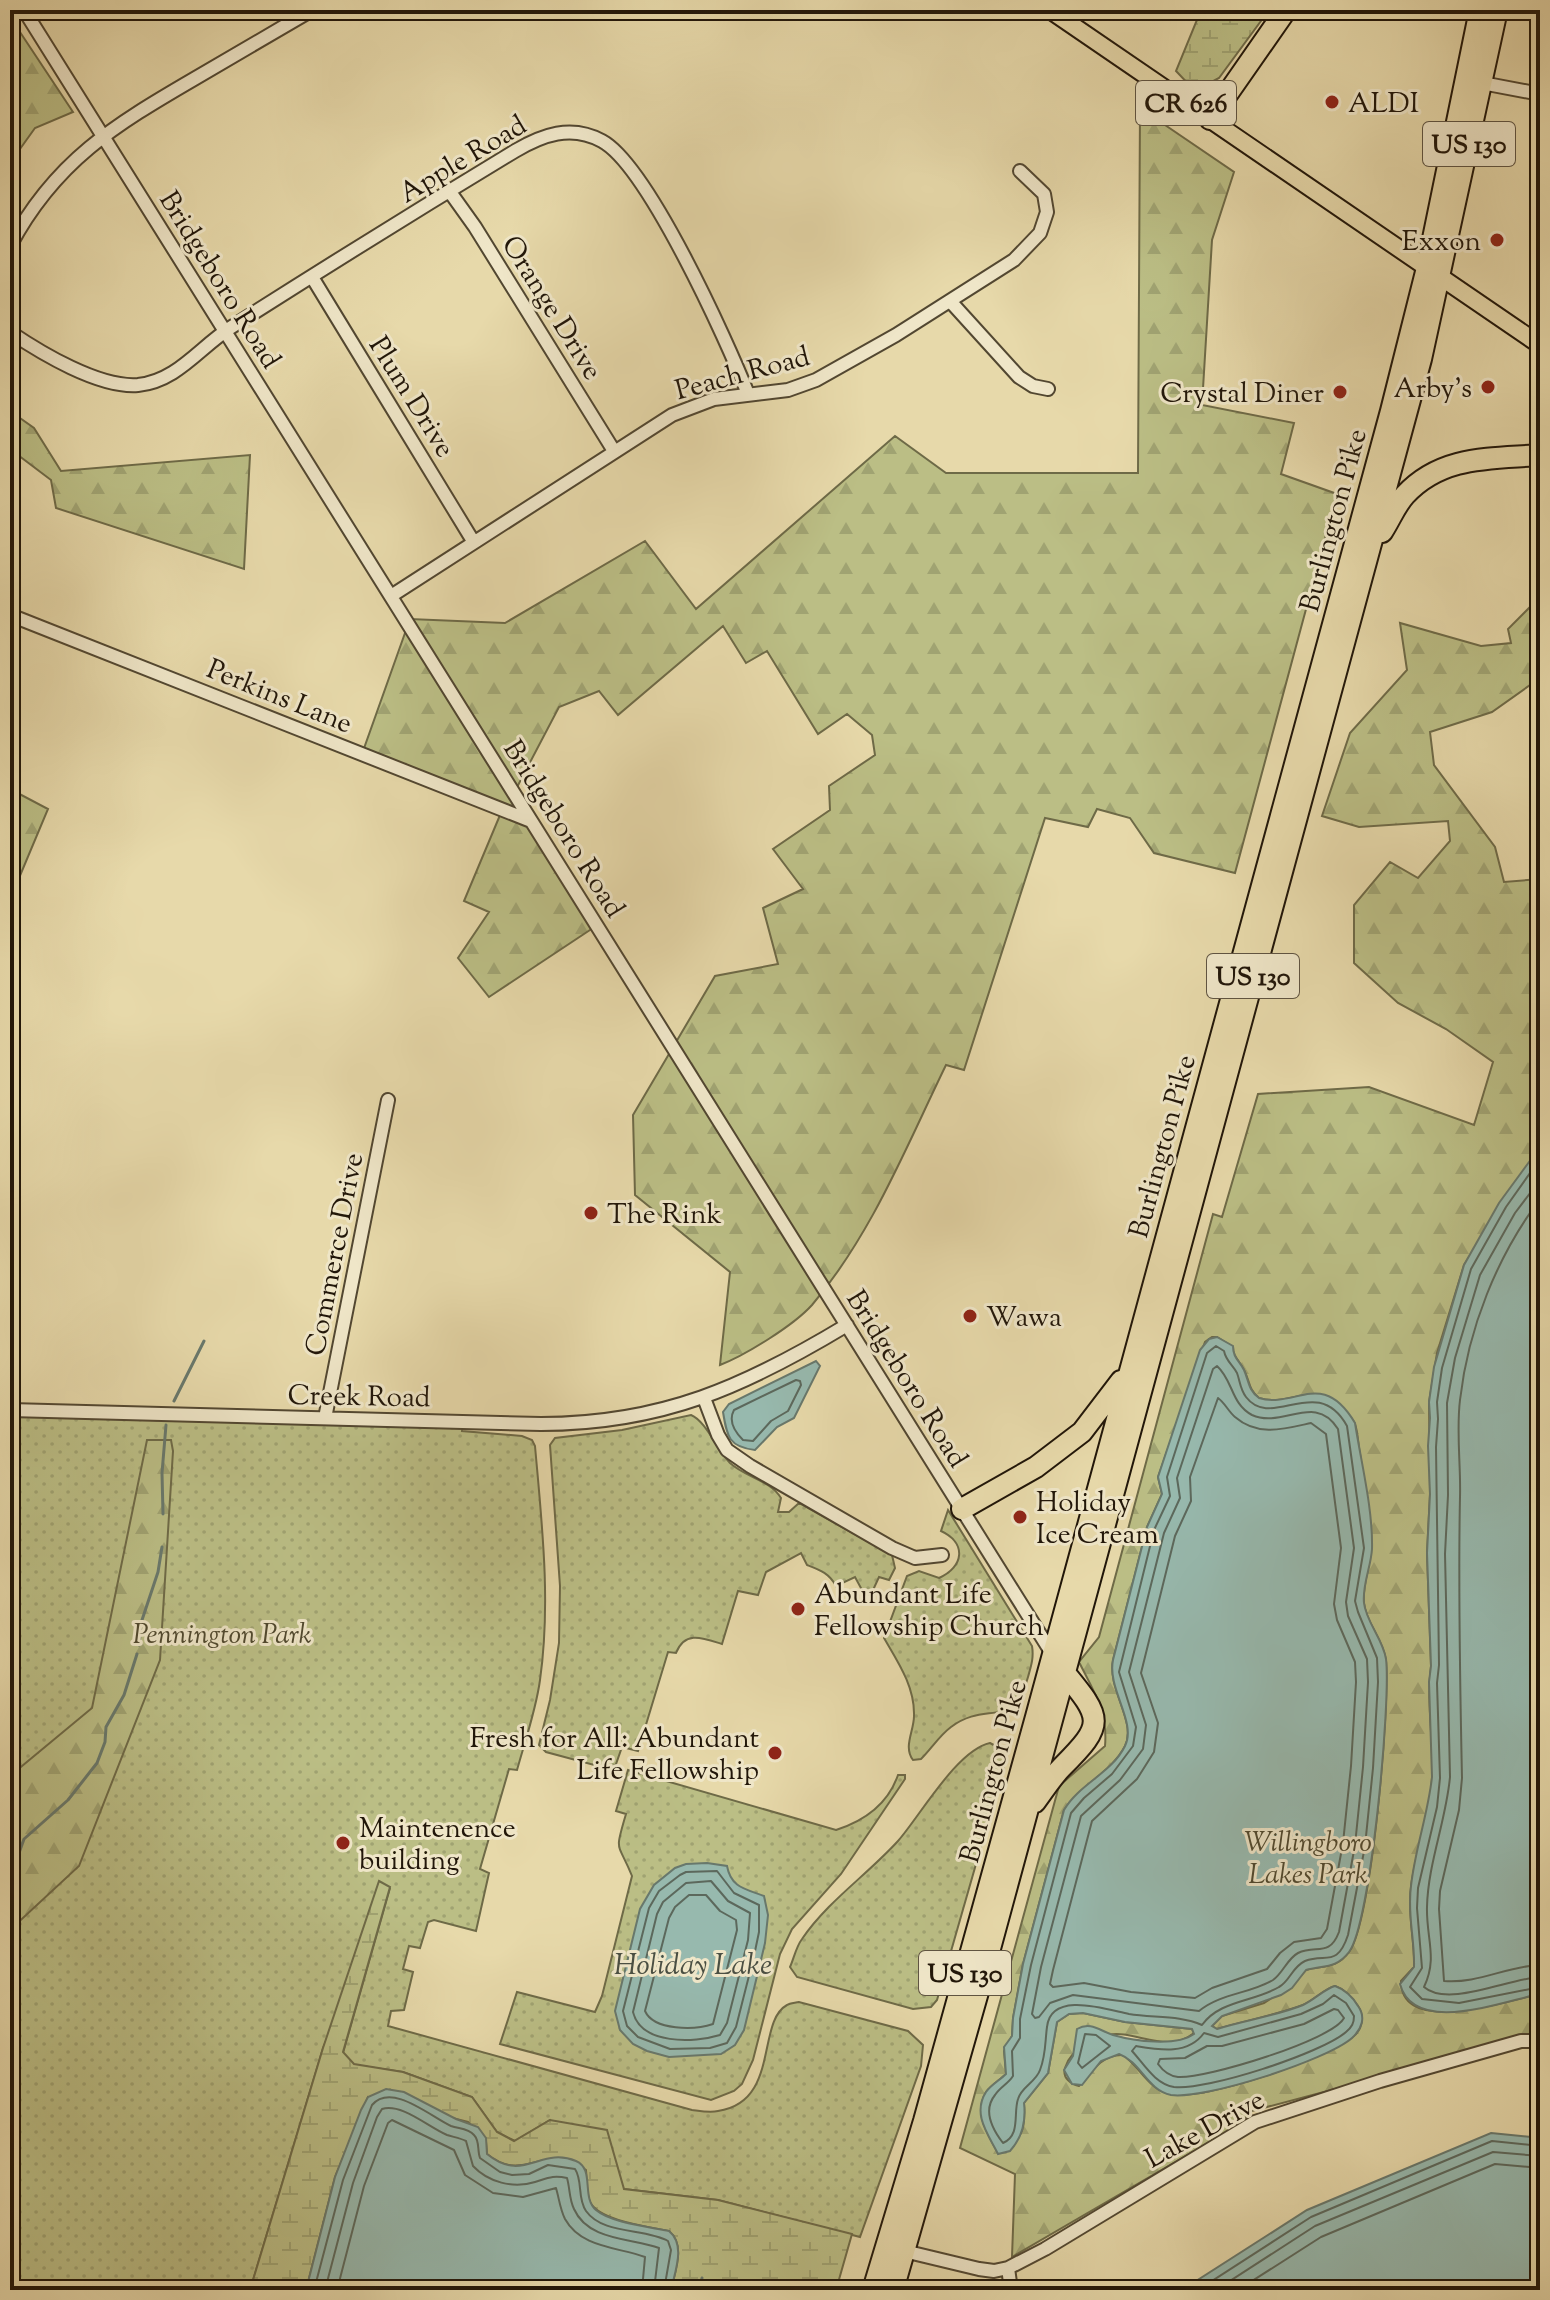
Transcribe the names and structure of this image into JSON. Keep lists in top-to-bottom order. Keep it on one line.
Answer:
{"streets":{"highway":["US 130","Burlington Pike"],"main road":["CR 626"],"street":["Apple Road","Bridgeboro Road","Orange Drive","Peach Road","Plum Drive","Perkins Lane","Commerce Drive","Creek Road","Lake Drive"]},"crossings":[["CR 626","Burlington Pike"],["Apple Road","Bridgeboro Road"],["Apple Road","Orange Drive"],["Apple Road","Peach Road"],["Apple Road","Plum Drive"],["Bridgeboro Road","Peach Road"],["Bridgeboro Road","Burlington Pike"],["Bridgeboro Road","Perkins Lane"],["Bridgeboro Road","Creek Road"],["Orange Drive","Peach Road"],["Peach Road","Plum Drive"],["Commerce Drive","Creek Road"]],"water":["Holiday Lake"],"parks":["Pennington Park","Willingboro Lakes Park"],"places":["ALDI","Exxon","Arby's","Crystal Diner","The Rink","Wawa","Holiday Ice Cream","Abundant Life Fellowship Church","Fresh for All: Abundant Life Fellowship","Maintenence building"]}
